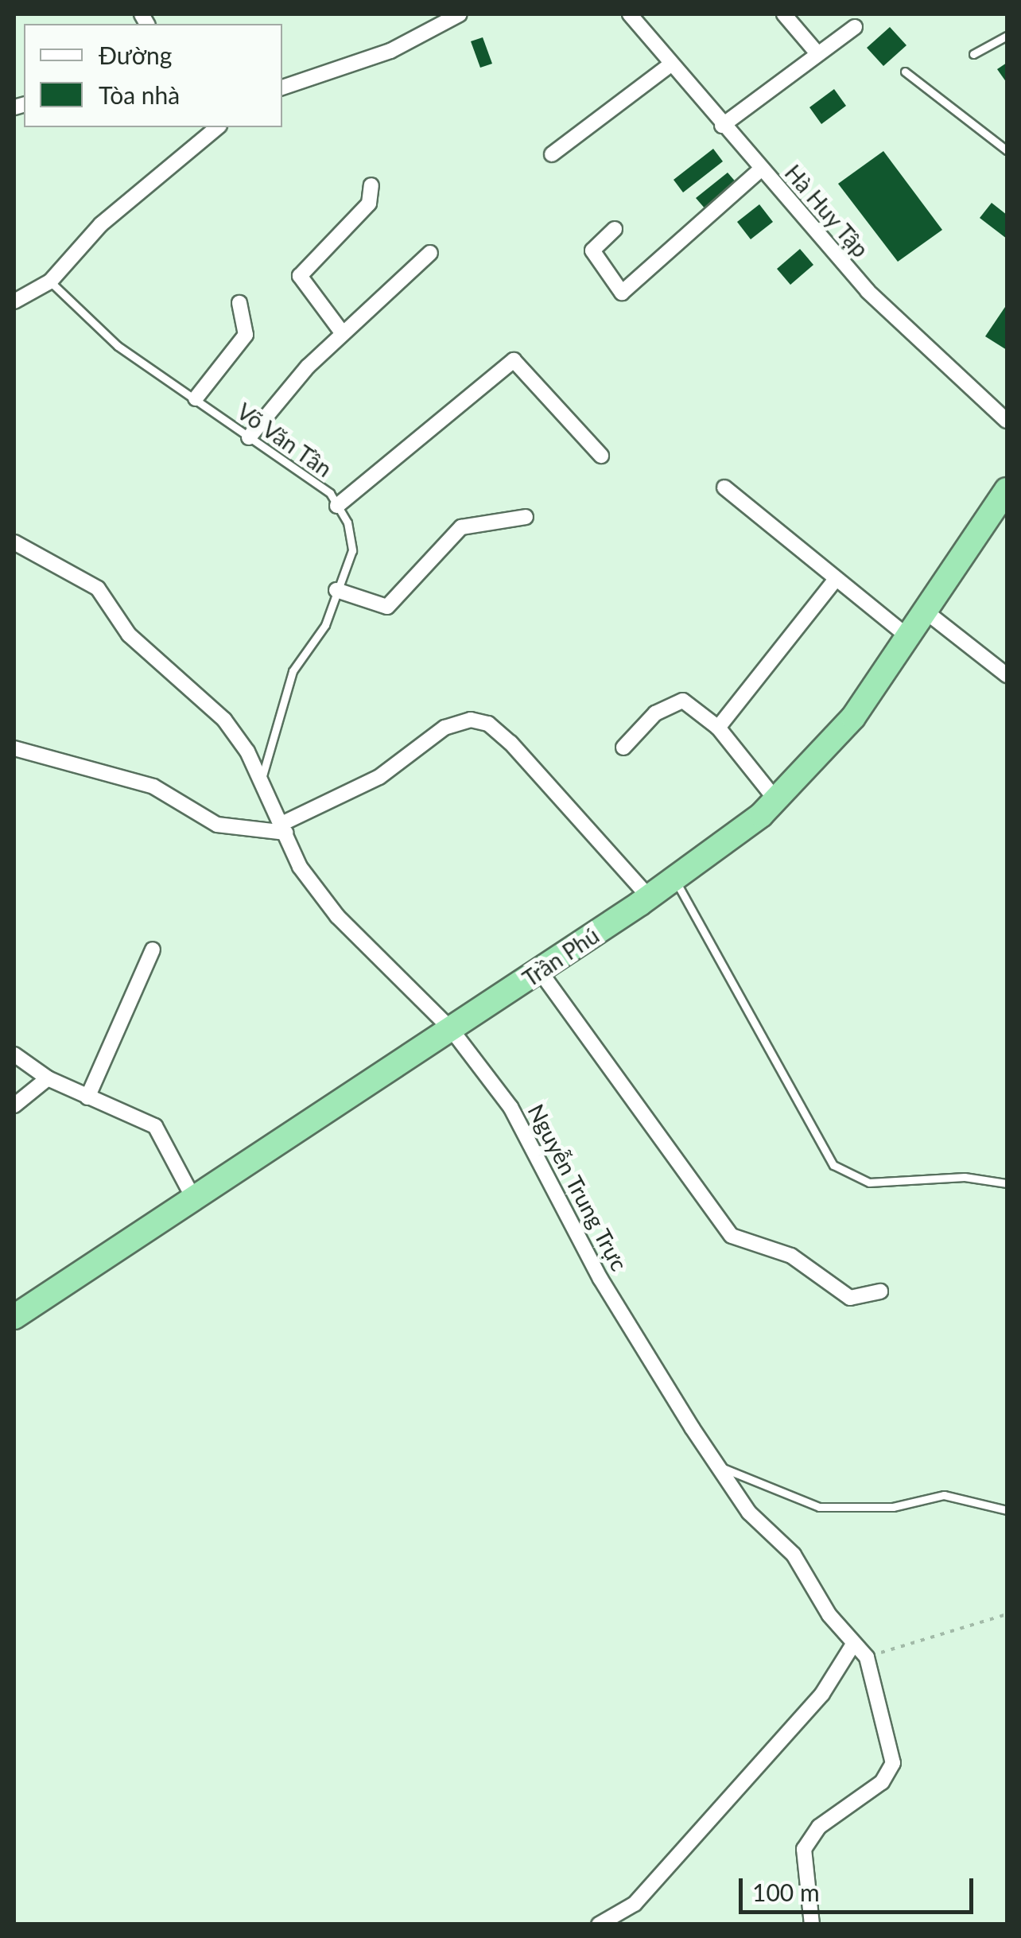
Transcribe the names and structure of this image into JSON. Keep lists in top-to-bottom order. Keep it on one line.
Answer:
{"streets":{"highway":["Trần Phú"],"street":["Hà Huy Tập","Nguyễn Trung Trực"],"lane":["Võ Văn Tần"]},"crossings":[["Võ Văn Tần","Nguyễn Trung Trực"],["Trần Phú","Nguyễn Trung Trực"]],"legend":["Đường","Tòa nhà"],"scale_bar":"100 m"}
